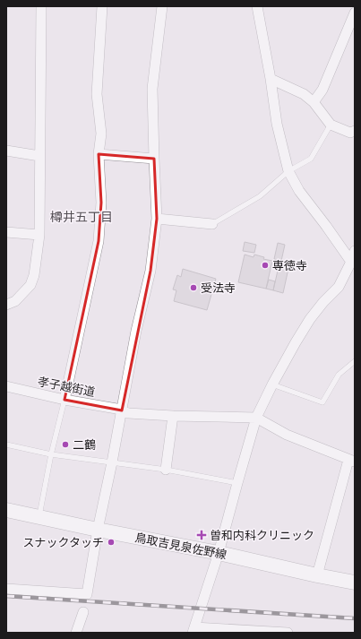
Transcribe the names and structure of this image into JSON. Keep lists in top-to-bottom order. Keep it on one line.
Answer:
{"streets":{"main road":["鳥取吉見泉佐野線"],"street":["孝子越街道"]},"districts":["樽井五丁目"],"places":{"other":["専徳寺","受法寺","二鶴","スナックタッチ"],"health":["曽和内科クリニック"]}}
